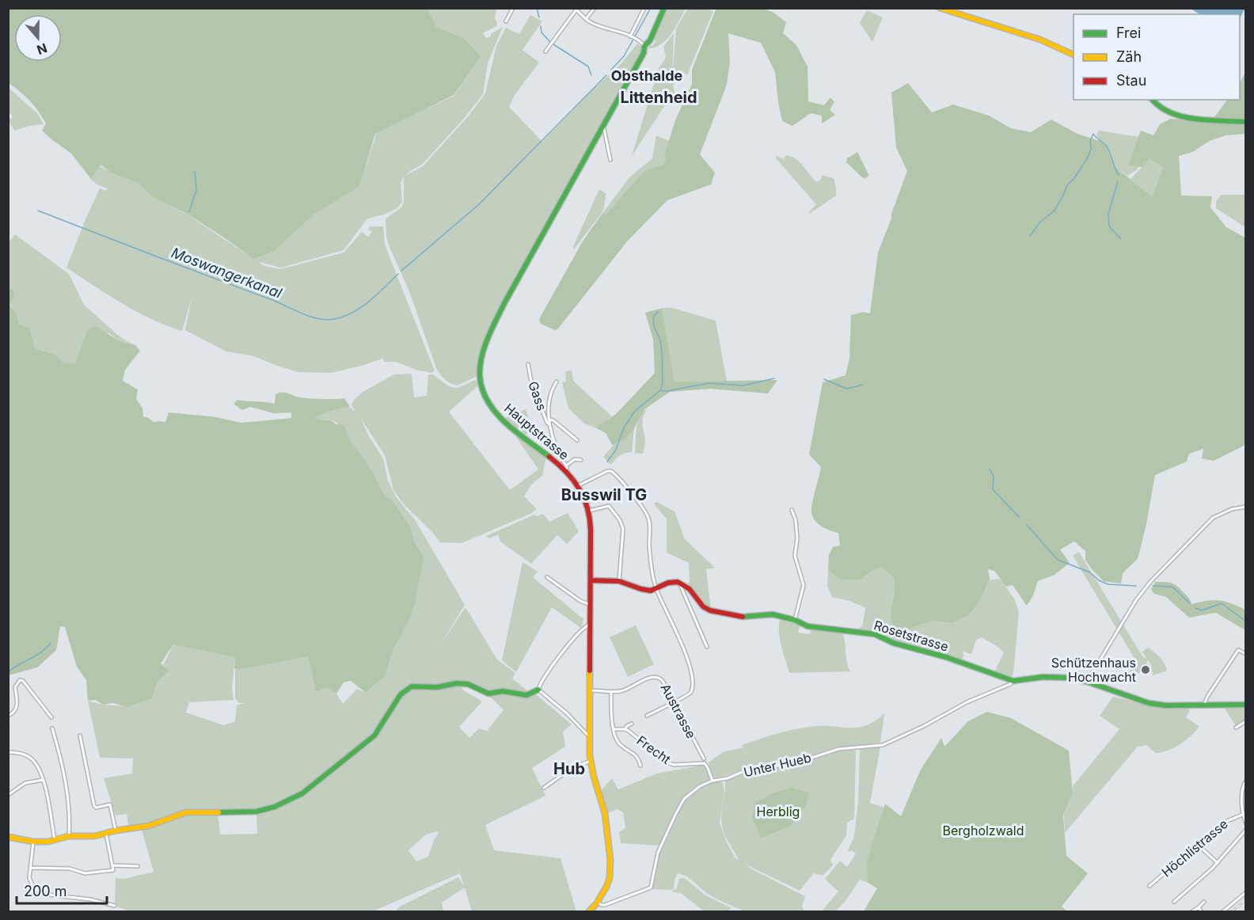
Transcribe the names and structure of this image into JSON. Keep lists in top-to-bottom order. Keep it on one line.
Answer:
{"streets":{"street":["Gass","Hauptstrasse","Rosetstrasse","Austrasse","Frecht","Unter Hueb","Höchlistrasse"]},"crossings":[["Hauptstrasse","Austrasse"],["Hauptstrasse","Unter Hueb"],["Rosetstrasse","Unter Hueb"],["Frecht","Unter Hueb"]],"districts":["Obsthalde","Littenheid","Busswil TG","Hub"],"water":["Moswangerkanal"],"parks":["Herblig","Bergholzwald"],"places":["Schützenhaus Hochwacht"],"legend":["Frei","Zäh","Stau"],"scale_bar":"200 m","north":"bottom"}
